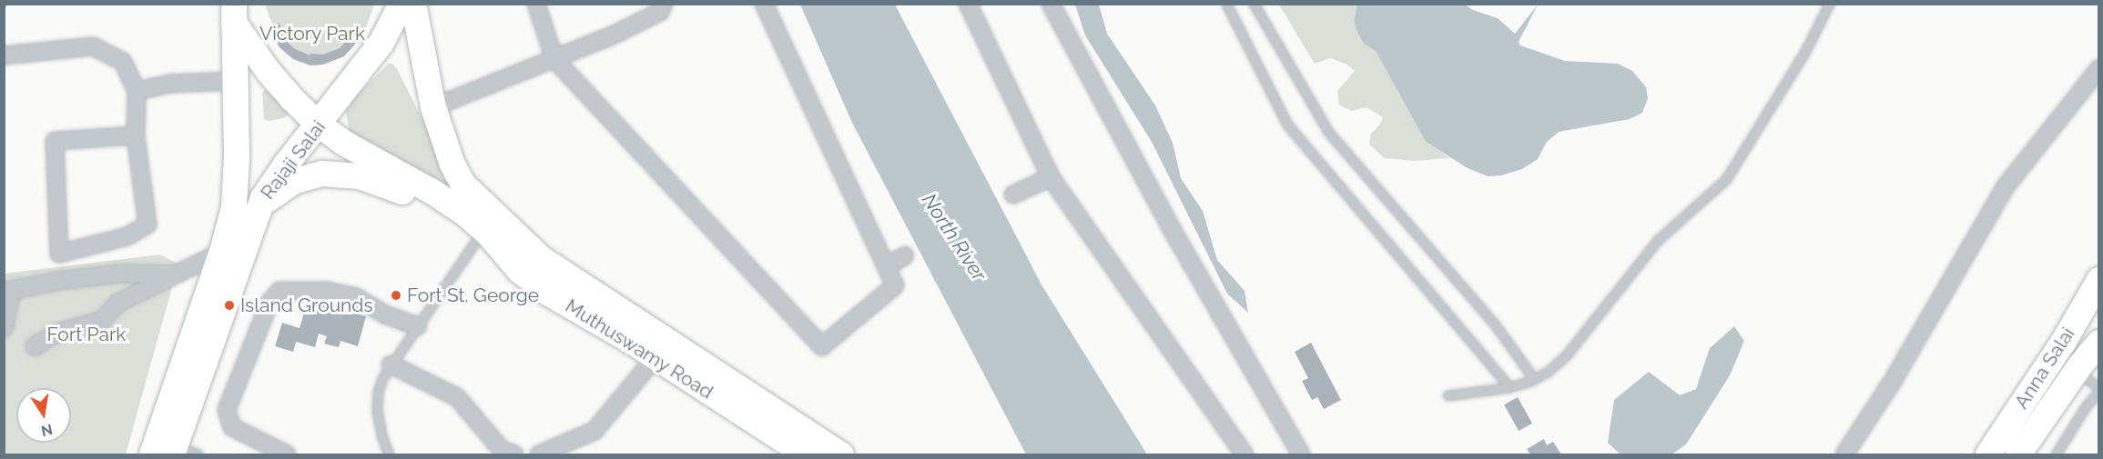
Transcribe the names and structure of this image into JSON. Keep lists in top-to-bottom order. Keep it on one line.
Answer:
{"streets":{"main road":["Rajaji Salai","Muthuswamy Road","Anna Salai"]},"crossings":[["Rajaji Salai","Muthuswamy Road"]],"water":["North River"],"parks":["Victory Park","Fort Park"],"places":["Fort St. George","Island Grounds"],"north":"bottom"}
